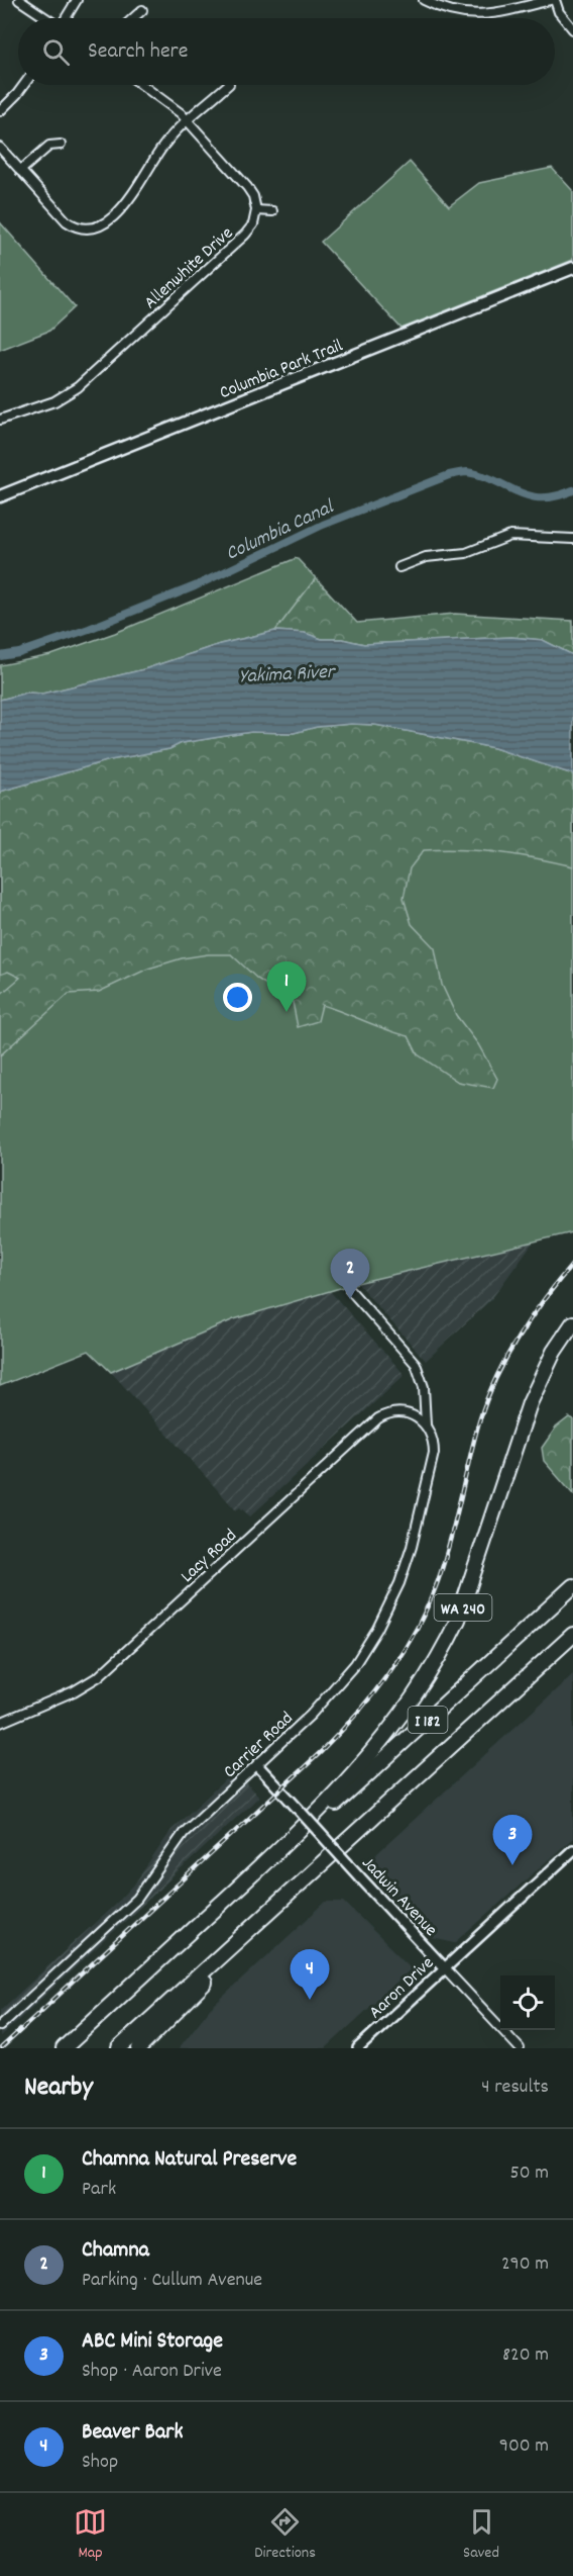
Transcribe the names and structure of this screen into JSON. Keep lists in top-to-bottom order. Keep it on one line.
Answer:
{"streets":{"highway":["WA 240","I 182"],"main road":["Columbia Park Trail"],"street":["Allenwhite Drive","Lacy Road","Carrier Road","Jadwin Avenue","Aaron Drive"]},"crossings":[["Lacy Road","Carrier Road"],["WA 240","I 182"],["Carrier Road","Jadwin Avenue"],["Jadwin Avenue","Aaron Drive"]],"water":["Columbia Canal","Yakima River"],"page":{"search":"Search here","pins":["1","2","3","4"],"heading":["Nearby","4 results"],"list":[{"mark":"1","name":"Chamna Natural Preserve","note":"Park","value":"50 m"},{"mark":"2","name":"Chamna","note":"Parking · Cullum Avenue","value":"290 m"},{"mark":"3","name":"ABC Mini Storage","note":"Shop · Aaron Drive","value":"820 m"},{"mark":"4","name":"Beaver Bark","note":"Shop","value":"900 m"}],"nav":["Map","Directions","Saved"]}}
